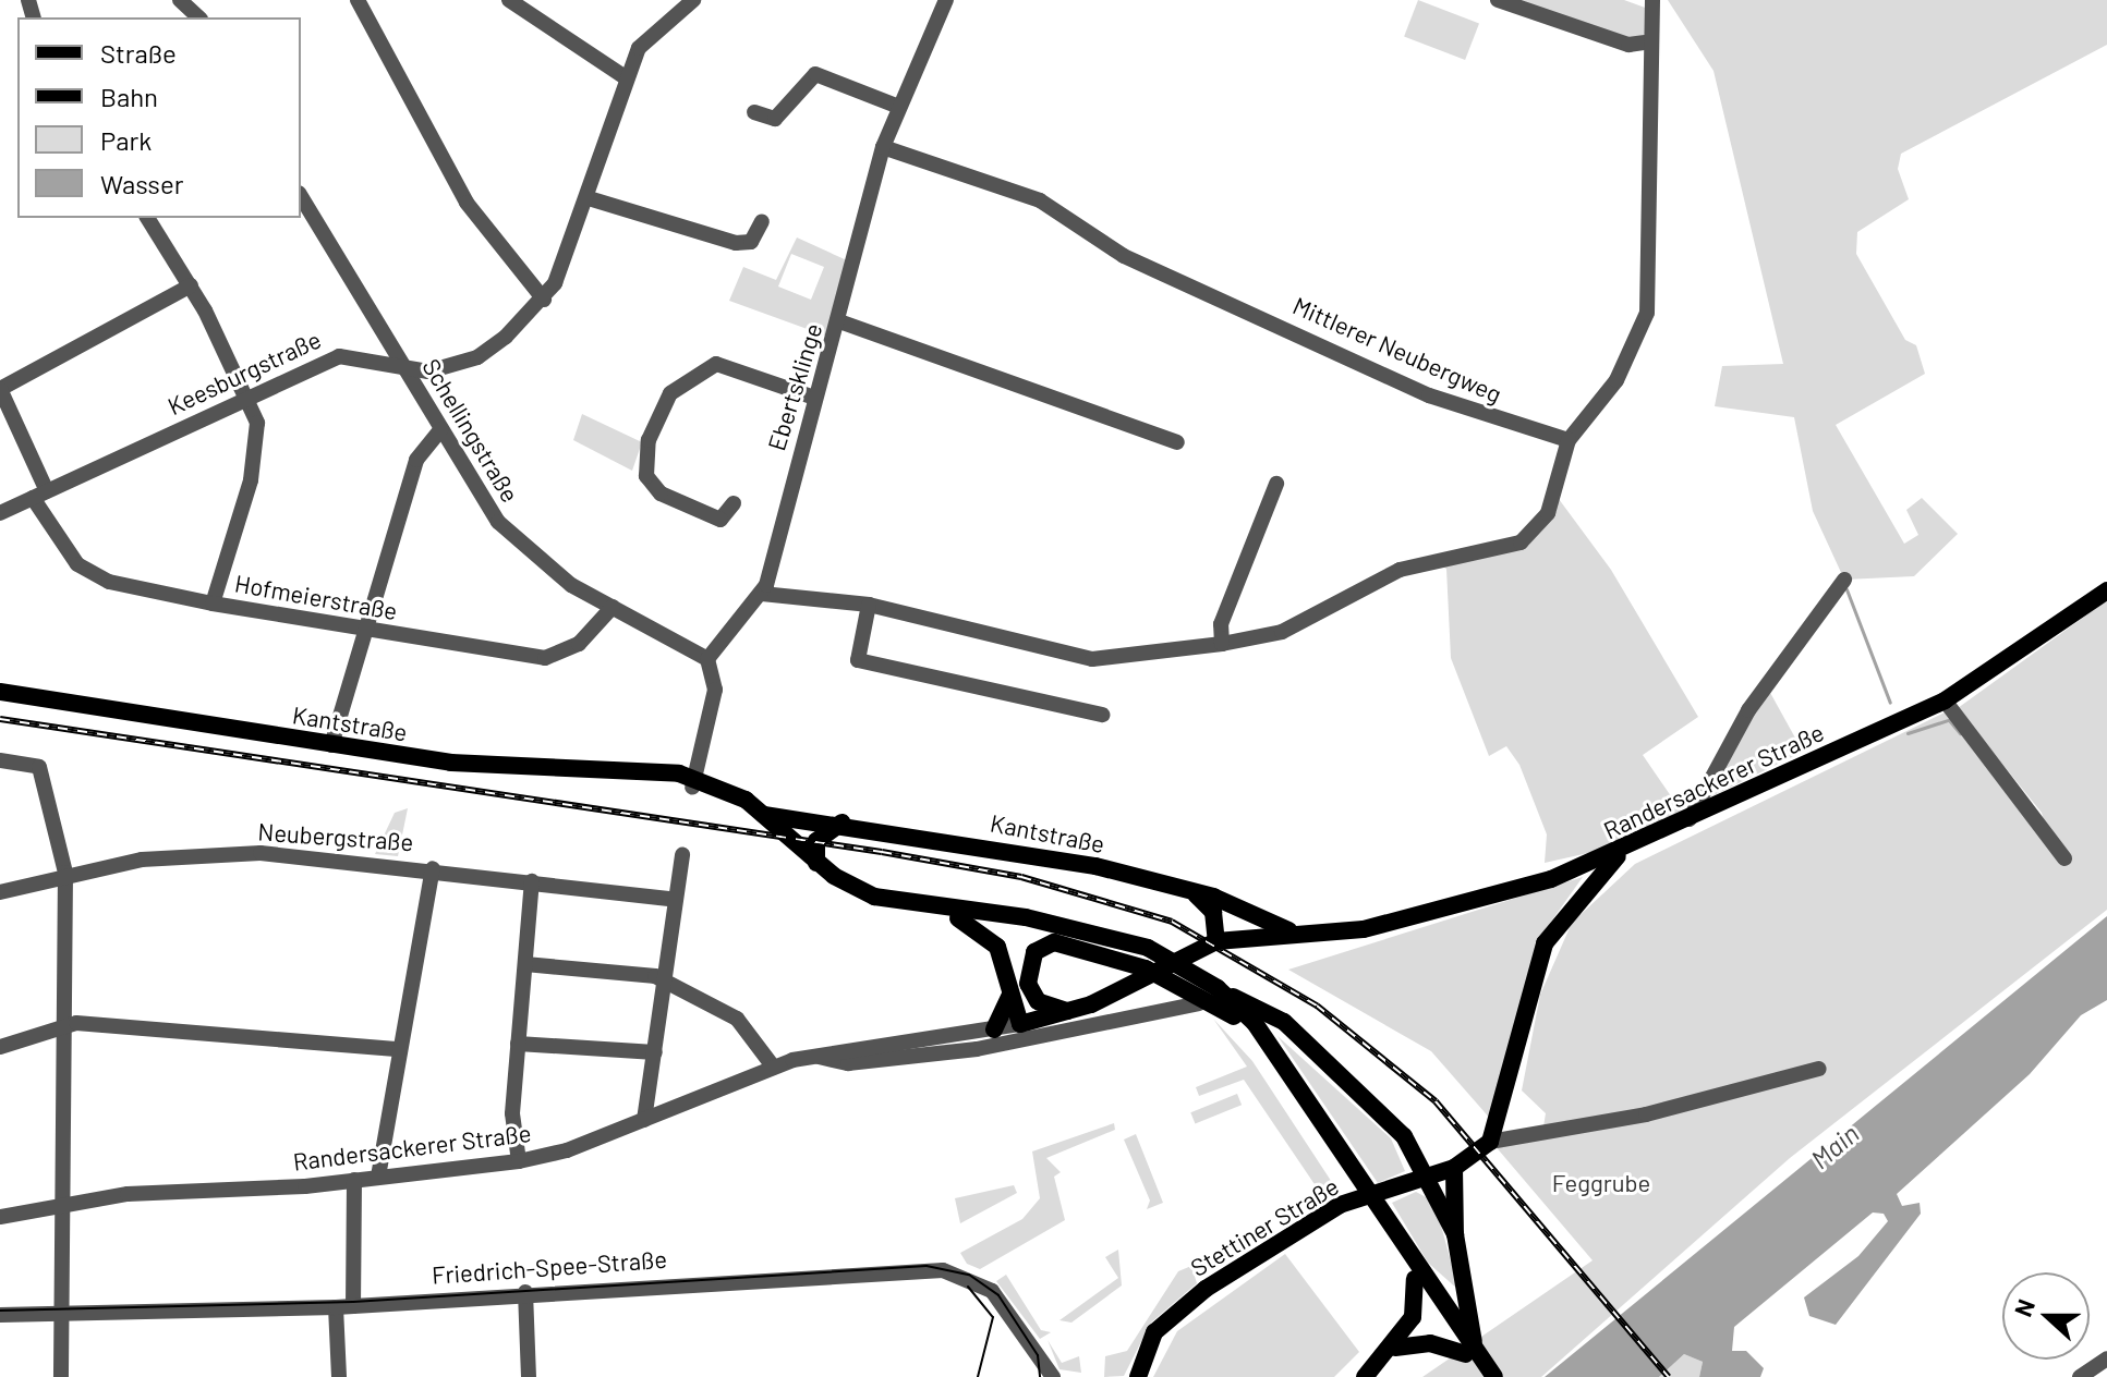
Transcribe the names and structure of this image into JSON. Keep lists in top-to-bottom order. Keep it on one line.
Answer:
{"streets":{"main road":["Kantstraße","Randersackerer Straße","Stettiner Straße"],"street":["Mittlerer Neubergweg","Keesburgstraße","Ebertsklinge","Schellingstraße","Hofmeierstraße","Neubergstraße","Friedrich-Spee-Straße"]},"crossings":[["Mittlerer Neubergweg","Ebertsklinge"],["Keesburgstraße","Schellingstraße"],["Keesburgstraße","Hofmeierstraße"],["Ebertsklinge","Schellingstraße"],["Schellingstraße","Hofmeierstraße"],["Kantstraße","Randersackerer Straße"]],"water":["Main"],"parks":["Feggrube"],"legend":["Straße","Bahn","Park","Wasser"],"north":"left"}
